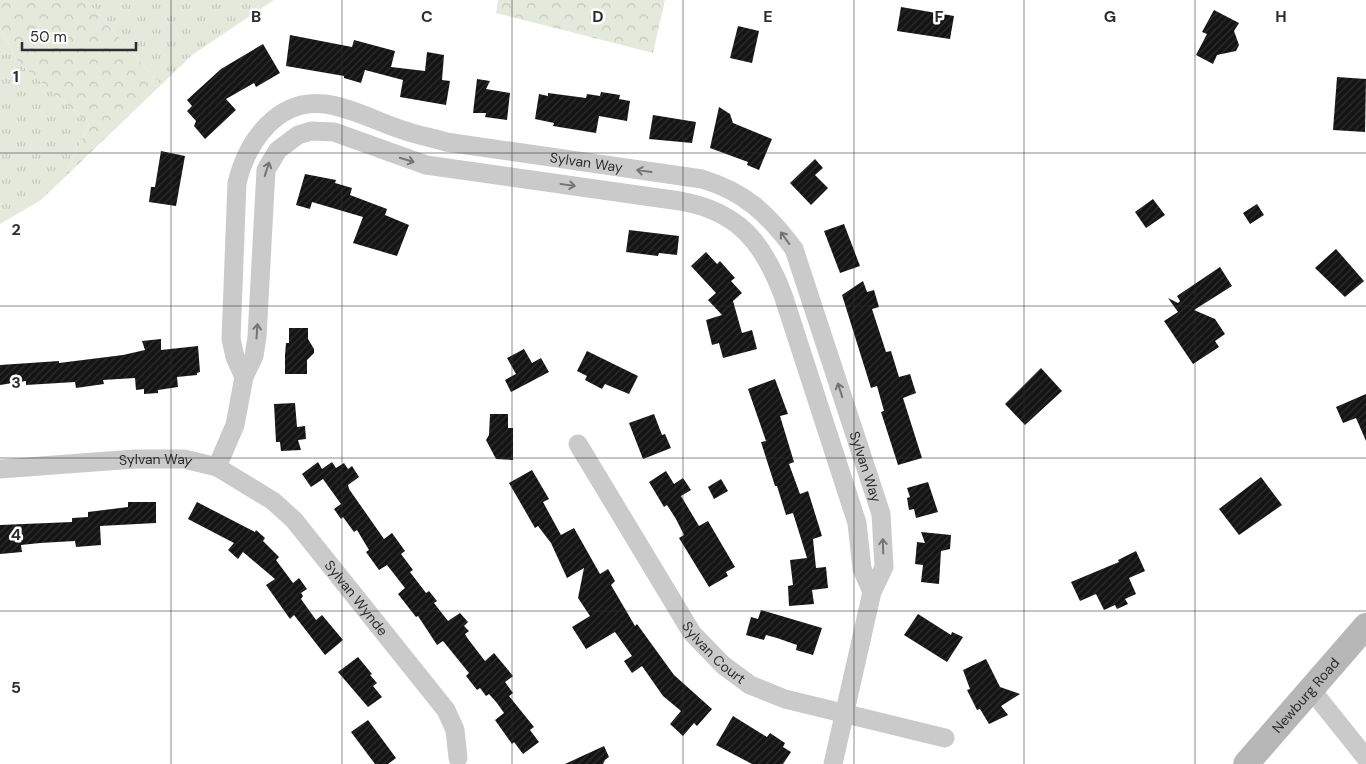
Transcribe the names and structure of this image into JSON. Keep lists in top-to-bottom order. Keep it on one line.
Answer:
{"streets":{"main road":["Newburg Road"],"street":["Sylvan Way","Sylvan Wynde","Sylvan Court"]},"crossings":[["Sylvan Way","Sylvan Wynde"],["Sylvan Way","Sylvan Court"]],"scale_bar":"50 m","grid":{"columns":["B","C","D","E","F","G","H"],"rows":["1","2","3","4","5"]}}
